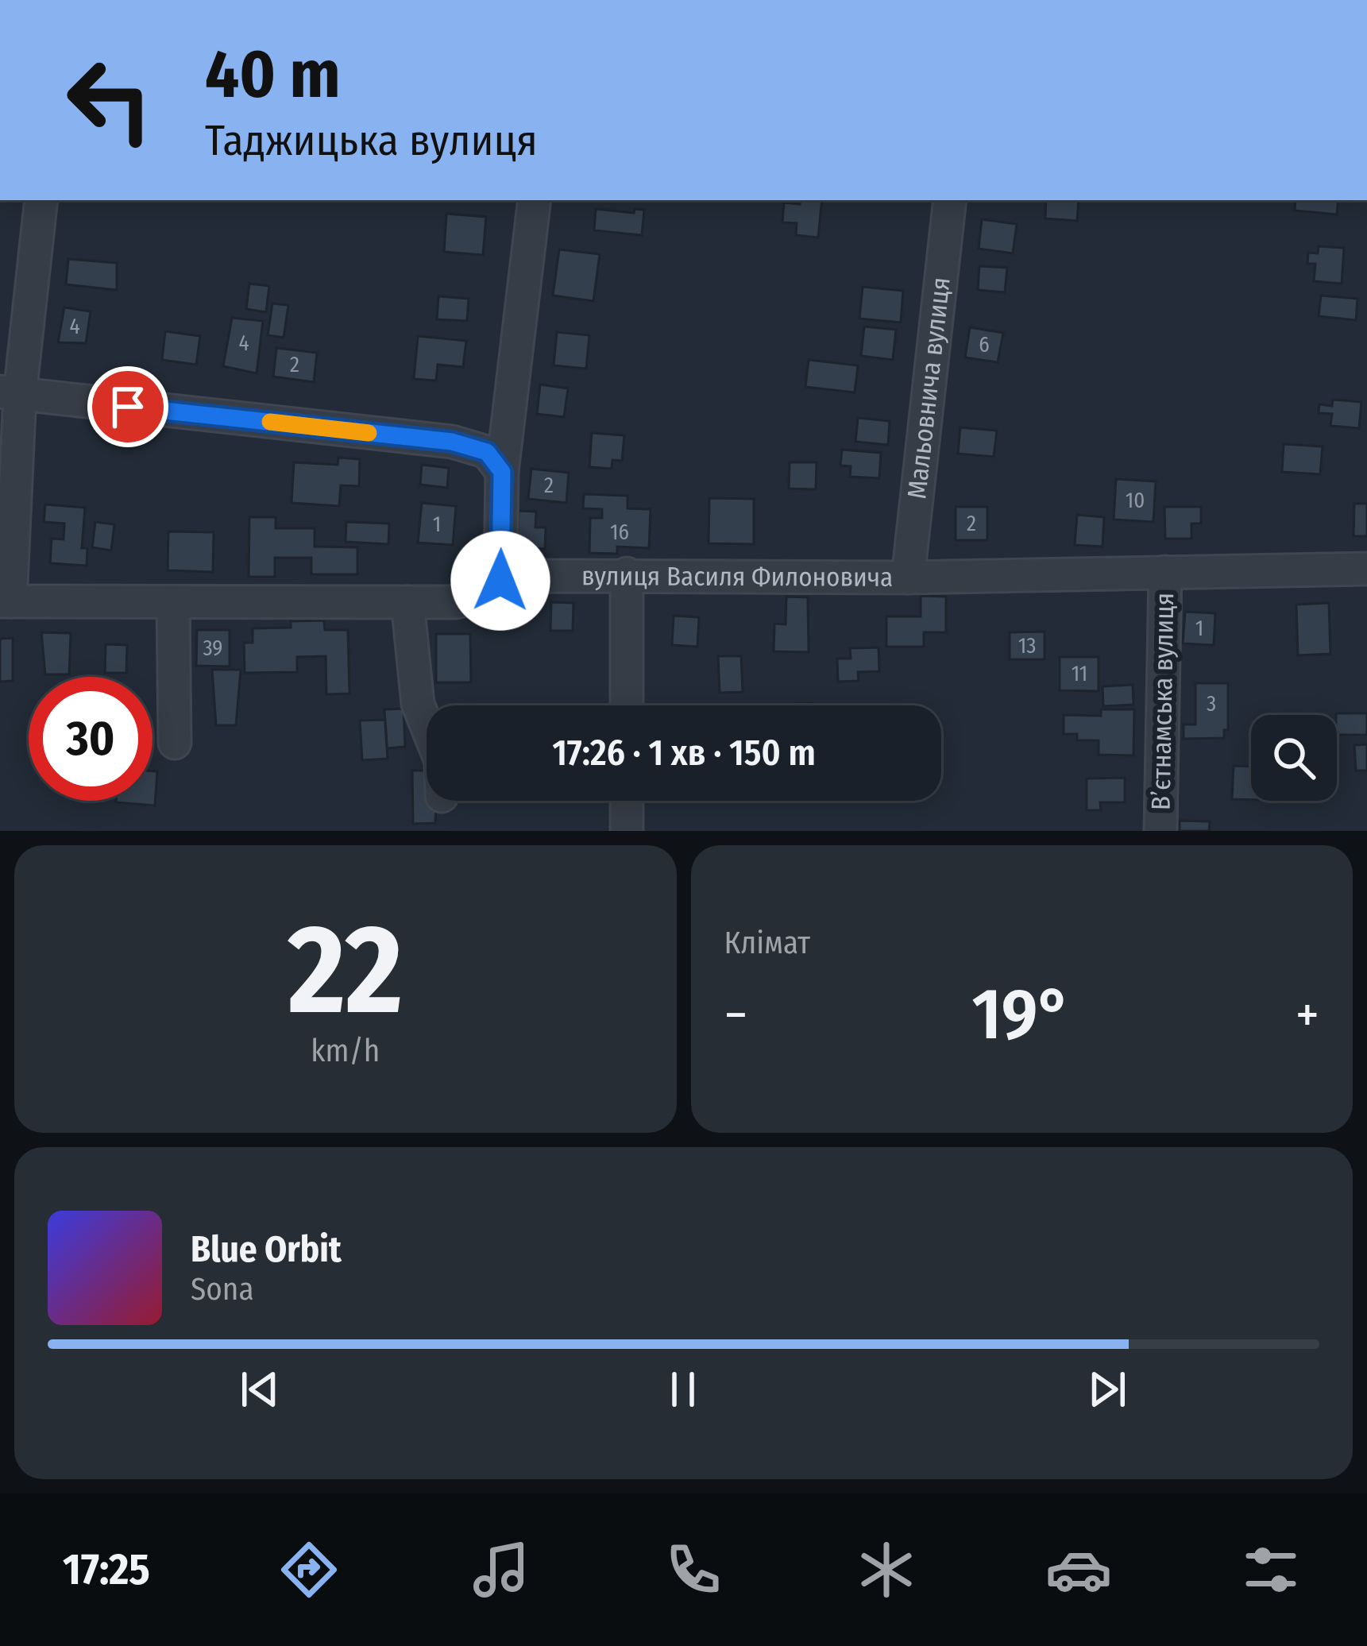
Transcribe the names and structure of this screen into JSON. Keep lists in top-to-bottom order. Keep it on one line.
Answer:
{"streets":{"street":["Мальовнича вулиця","вулиця Василя Филоновича","Вʼєтнамська вулиця"]},"crossings":[["Мальовнича вулиця","вулиця Василя Филоновича"],["вулиця Василя Филоновича","Вʼєтнамська вулиця"]],"house_numbers":["4","4","6","2","2","10","2","1","16","1","13","39","11","3"],"page":{"turn":["40 m","Таджицька вулиця"],"limit":"30","trip":"17:26 · 1 хв · 150 m","tile":[["22","km/h"],"Клімат"],"heat":["−","19°","+"],"song":["Blue Orbit","Sona"],"tabs":"17:25"}}
